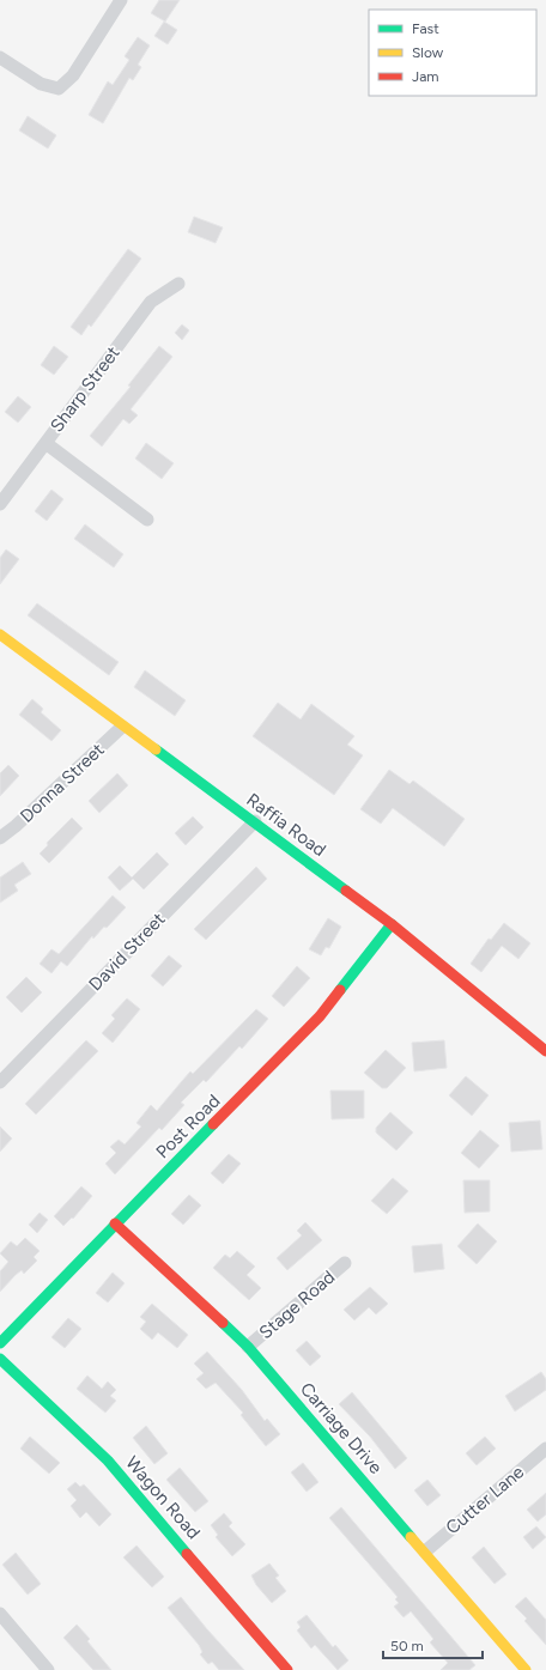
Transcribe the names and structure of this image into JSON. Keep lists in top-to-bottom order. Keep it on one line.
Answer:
{"streets":{"street":["Sharp Street","Donna Street","Raffia Road","David Street","Post Road","Stage Road","Carriage Drive","Wagon Road","Cutter Lane"]},"crossings":[["Donna Street","Raffia Road"],["Raffia Road","David Street"],["Raffia Road","Post Road"],["Post Road","Carriage Drive"],["Stage Road","Carriage Drive"],["Carriage Drive","Cutter Lane"]],"legend":["Fast","Slow","Jam"],"scale_bar":"50 m"}
